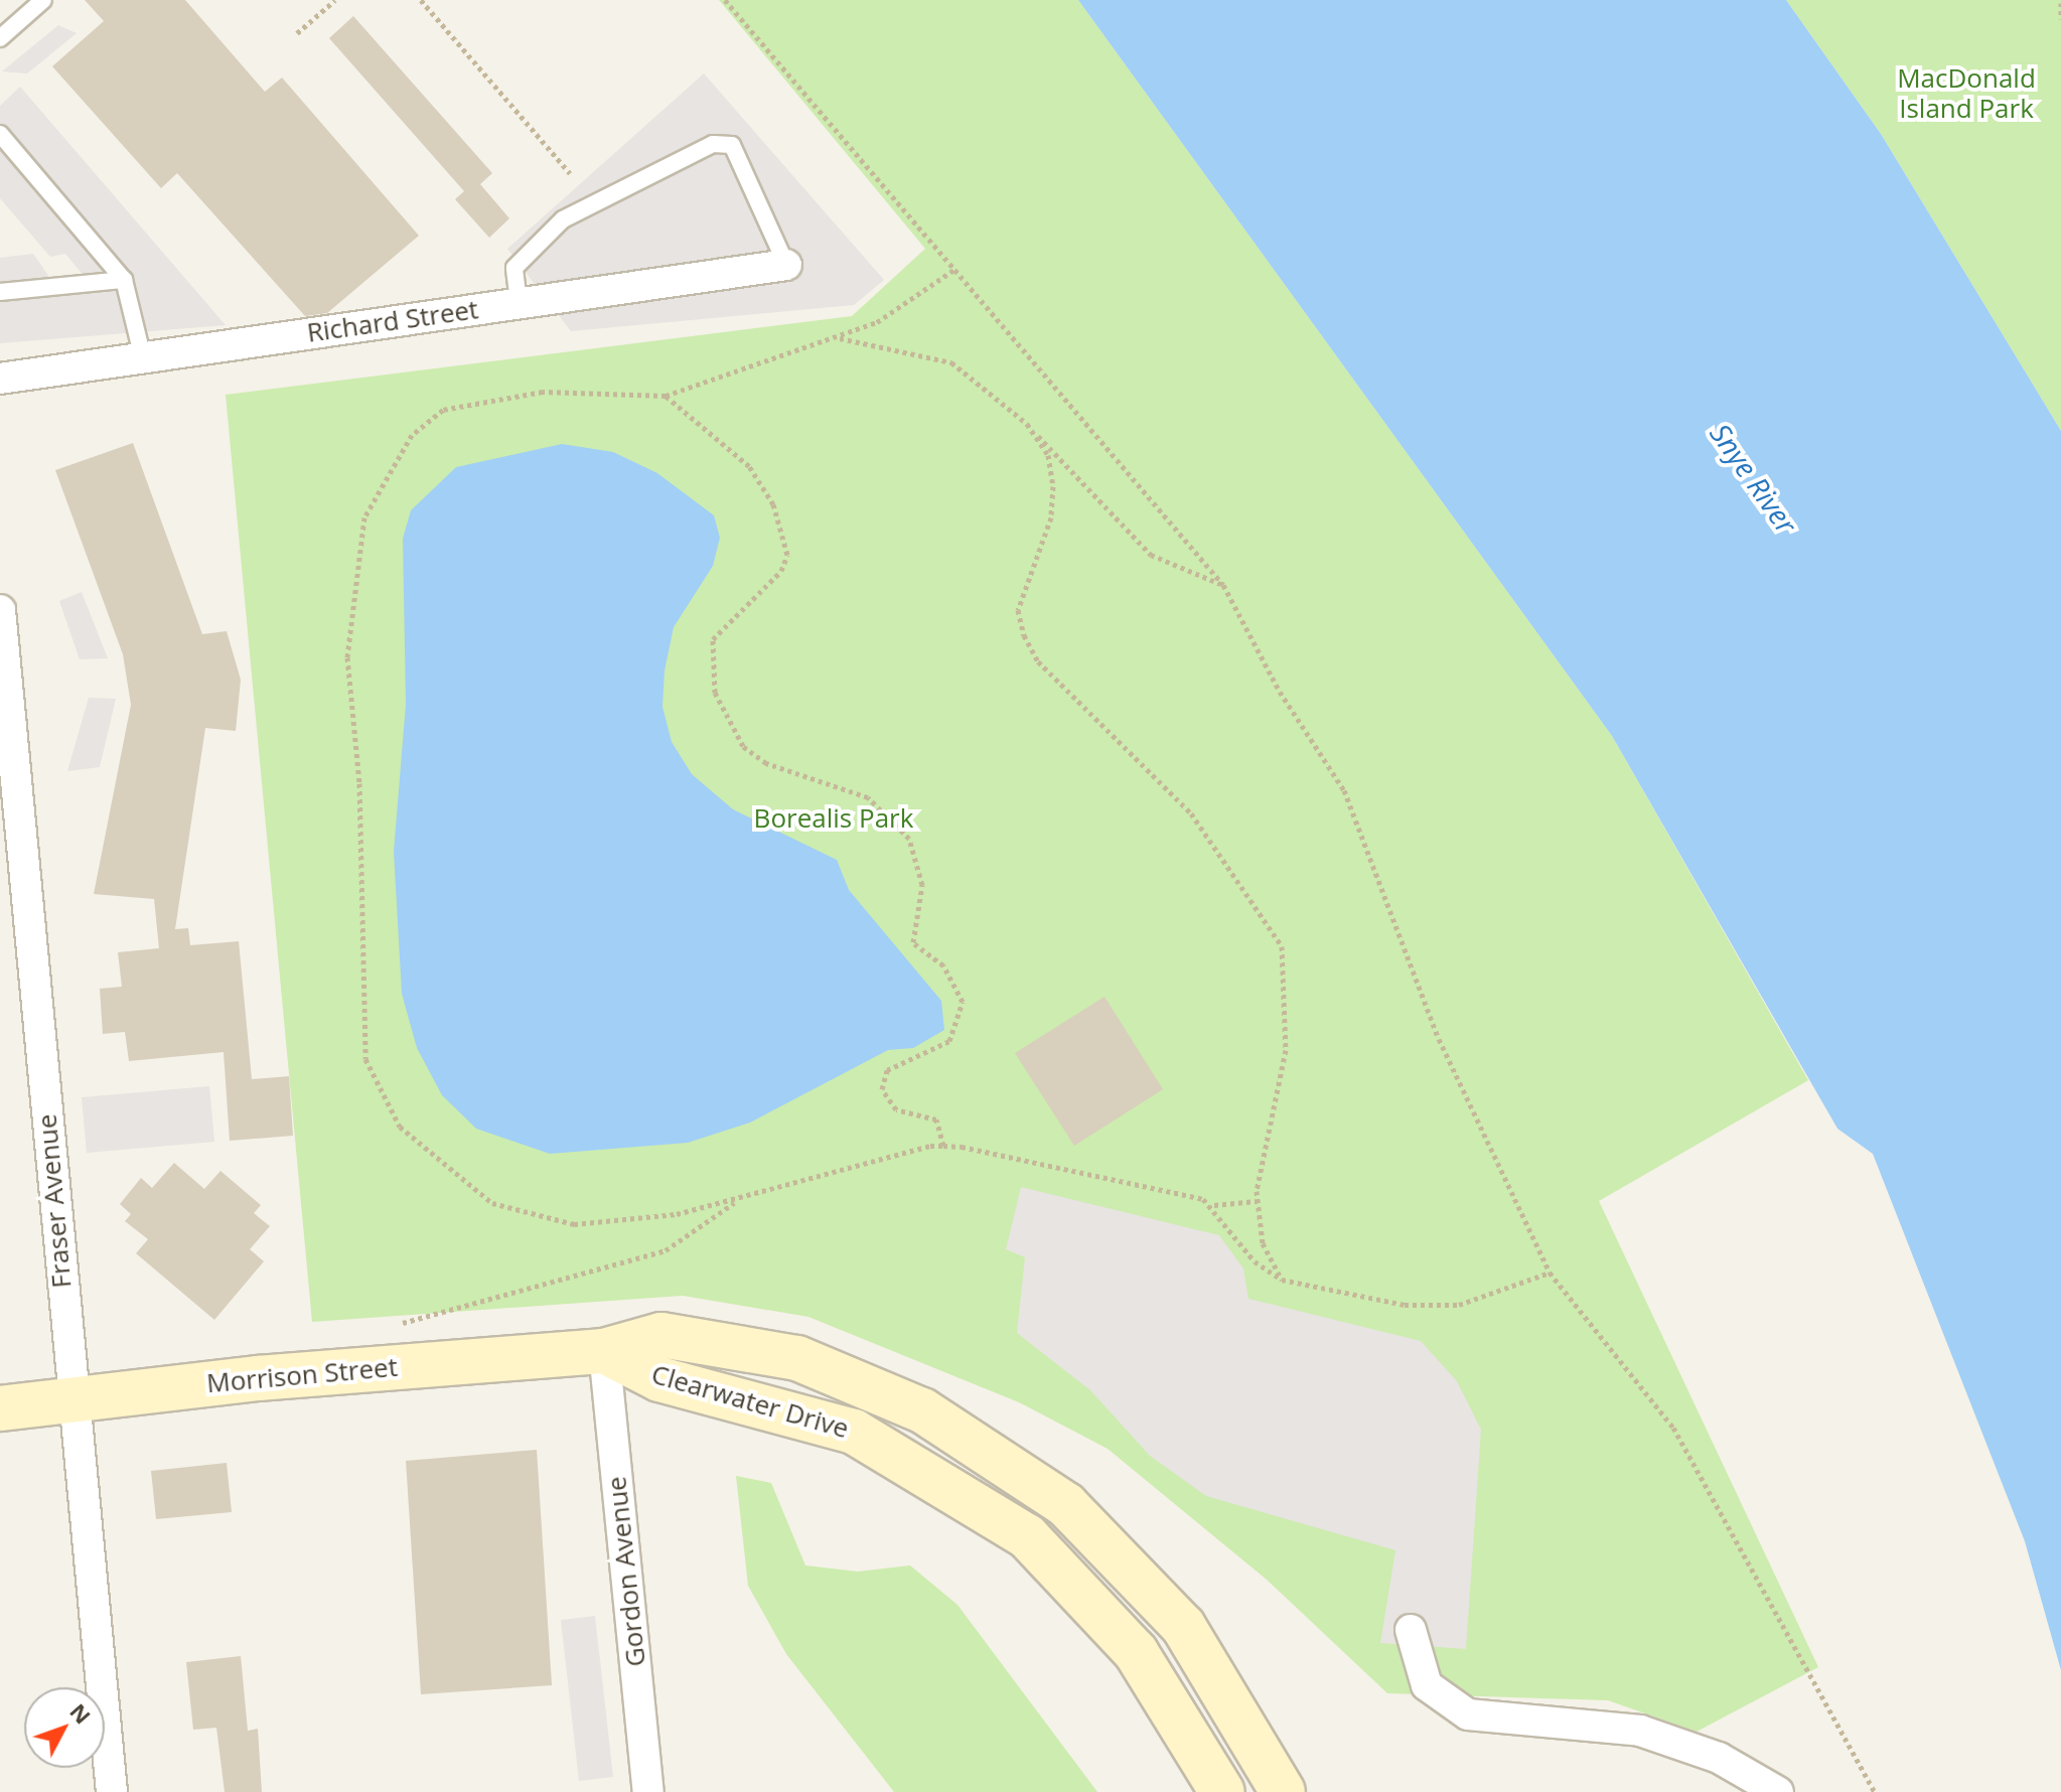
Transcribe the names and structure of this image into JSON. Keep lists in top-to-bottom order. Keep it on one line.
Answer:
{"streets":{"main road":["Morrison Street","Clearwater Drive"],"street":["Richard Street","Fraser Avenue","Gordon Avenue"]},"crossings":[["Fraser Avenue","Morrison Street"],["Morrison Street","Clearwater Drive"],["Morrison Street","Gordon Avenue"],["Clearwater Drive","Gordon Avenue"]],"water":["Snye River"],"parks":["MacDonald Island Park","Borealis Park"],"north":"top right"}
